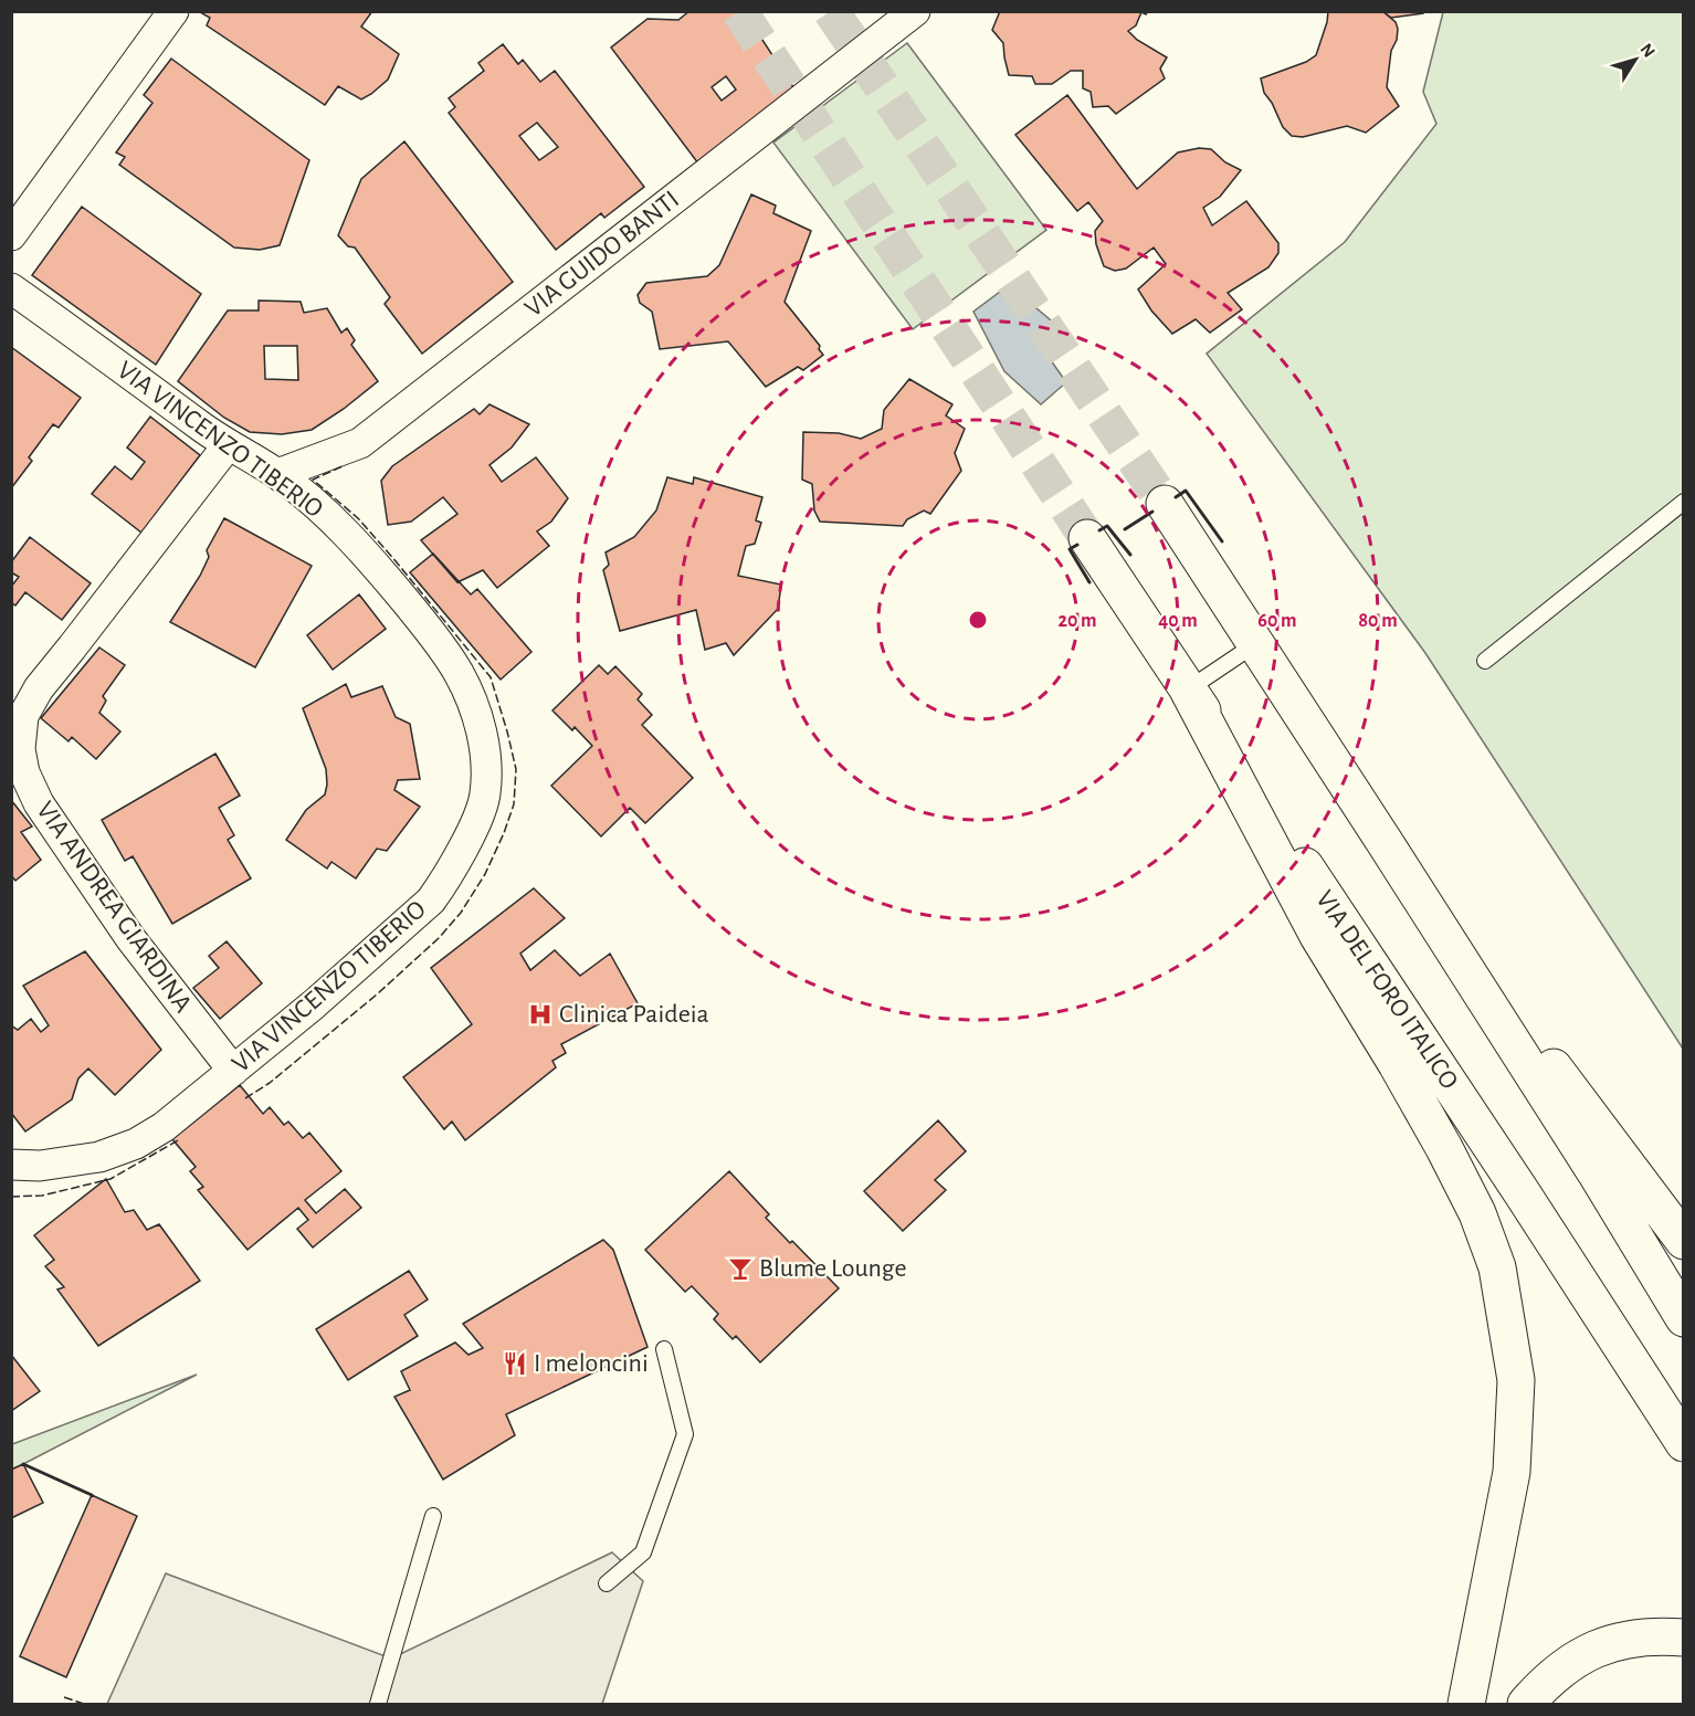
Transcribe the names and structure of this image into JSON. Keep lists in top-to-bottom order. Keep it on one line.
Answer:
{"streets":{"highway":["VIA DEL FORO ITALICO"],"street":["VIA GUIDO BANTI","VIA VINCENZO TIBERIO","VIA ANDREA GIARDINA"]},"crossings":[["VIA GUIDO BANTI","VIA VINCENZO TIBERIO"],["VIA VINCENZO TIBERIO","VIA ANDREA GIARDINA"]],"places":{"hospital":["Clinica Paideia"],"bar":["Blume Lounge"],"restaurant":["I meloncini"]},"north":"top right","rings":["20 m","40 m","60 m","80 m"]}
